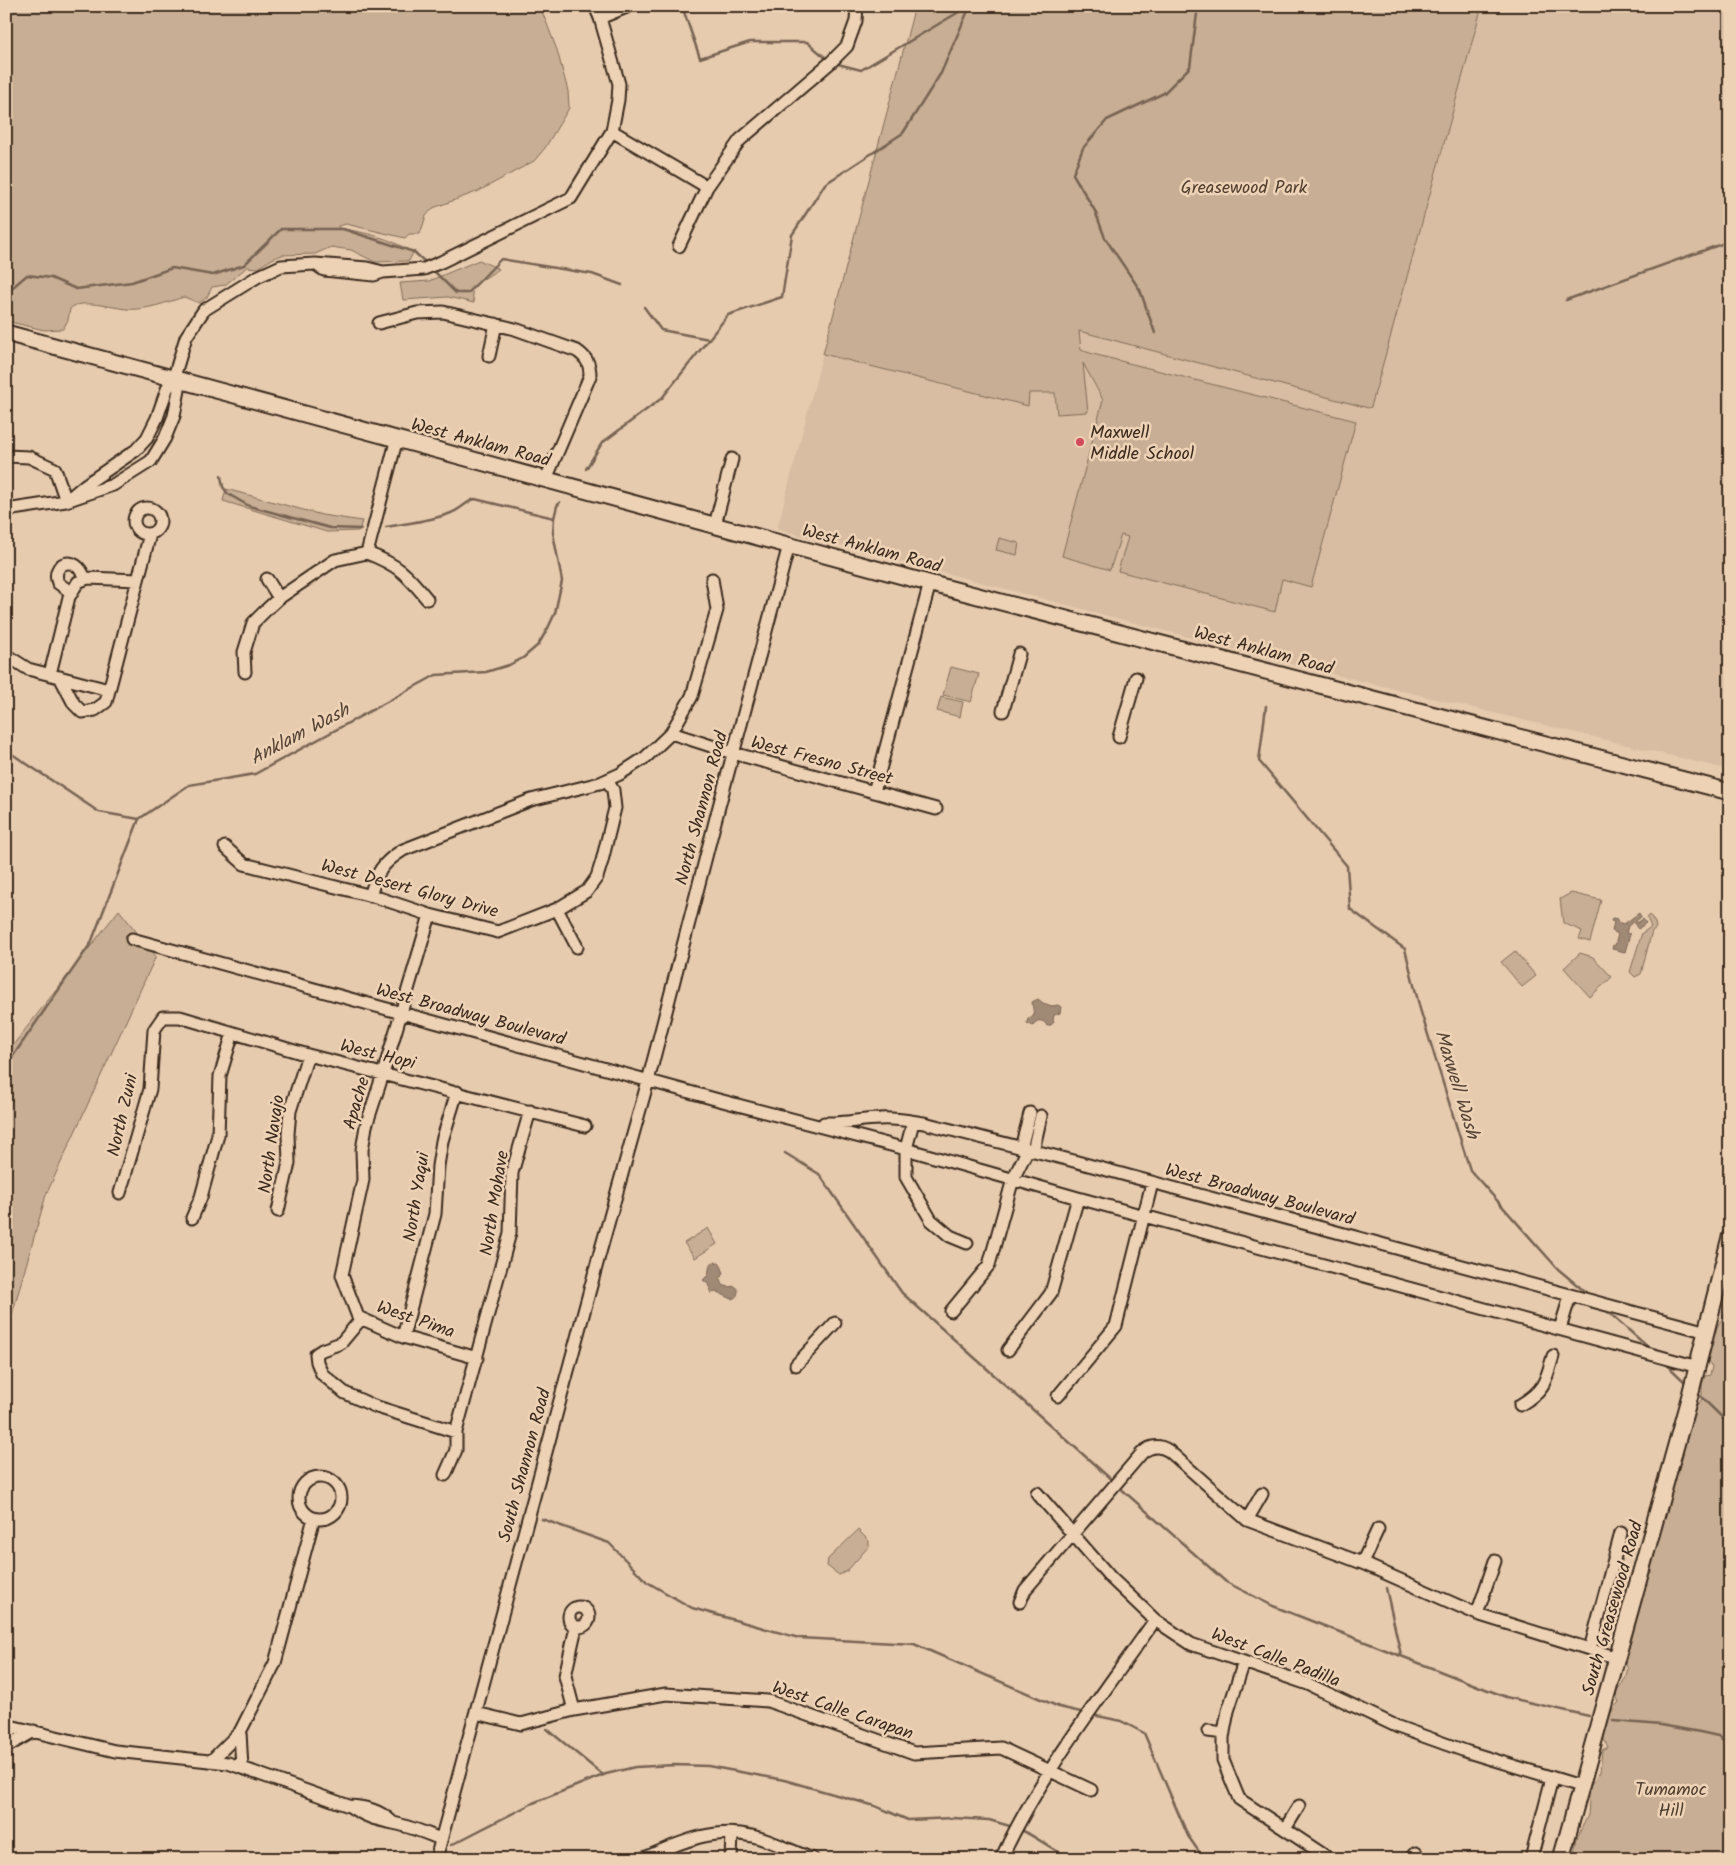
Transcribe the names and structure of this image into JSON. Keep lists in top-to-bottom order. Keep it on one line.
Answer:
{"streets":{"main road":["West Anklam Road","South Greasewood Road"],"street":["West Fresno Street","North Shannon Road","West Desert Glory Drive","West Broadway Boulevard","West Hopi","Apache","North Zuni","North Navajo","North Yaqui","North Mohave","West Pima","South Shannon Road","West Calle Padilla","West Calle Carapan"]},"crossings":[["West Anklam Road","North Shannon Road"],["West Fresno Street","North Shannon Road"],["North Shannon Road","West Broadway Boulevard"],["North Shannon Road","South Shannon Road"],["West Desert Glory Drive","Apache"],["West Broadway Boulevard","Apache"],["West Broadway Boulevard","South Shannon Road"],["West Broadway Boulevard","South Greasewood Road"],["West Hopi","Apache"],["West Hopi","North Zuni"],["West Hopi","North Navajo"],["West Hopi","North Yaqui"],["West Hopi","North Mohave"],["Apache","West Pima"],["North Yaqui","West Pima"],["North Mohave","West Pima"],["South Shannon Road","West Calle Carapan"],["South Greasewood Road","West Calle Padilla"]],"water":["Anklam Wash","Maxwell Wash"],"parks":["Greasewood Park","Tumamoc Hill"],"places":["Maxwell Middle School"]}
